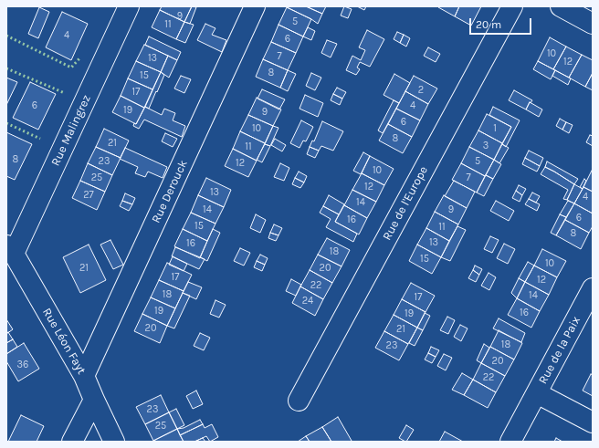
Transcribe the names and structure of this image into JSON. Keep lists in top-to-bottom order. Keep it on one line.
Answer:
{"streets":{"street":["Rue Malingrez","Rue Derouck","Rue de l'Europe","Rue Léon Fayt","Rue de la Paix"]},"crossings":[["Rue Malingrez","Rue Léon Fayt"],["Rue Derouck","Rue Léon Fayt"]],"house_numbers":["9","5","11","4","6","10","7","13","12","8","15","2","17","6","4","19","9","6","10","1","8","21","3","11","8","23","5","12","10","25","7","12","13","27","4","14","14","9","6","16","15","11","8","13","16","18","15","10","21","20","17","12","22","18","14","17","24","19","16","19","20","21","18","23","20","36","22","23","25"],"scale_bar":"20 m"}
